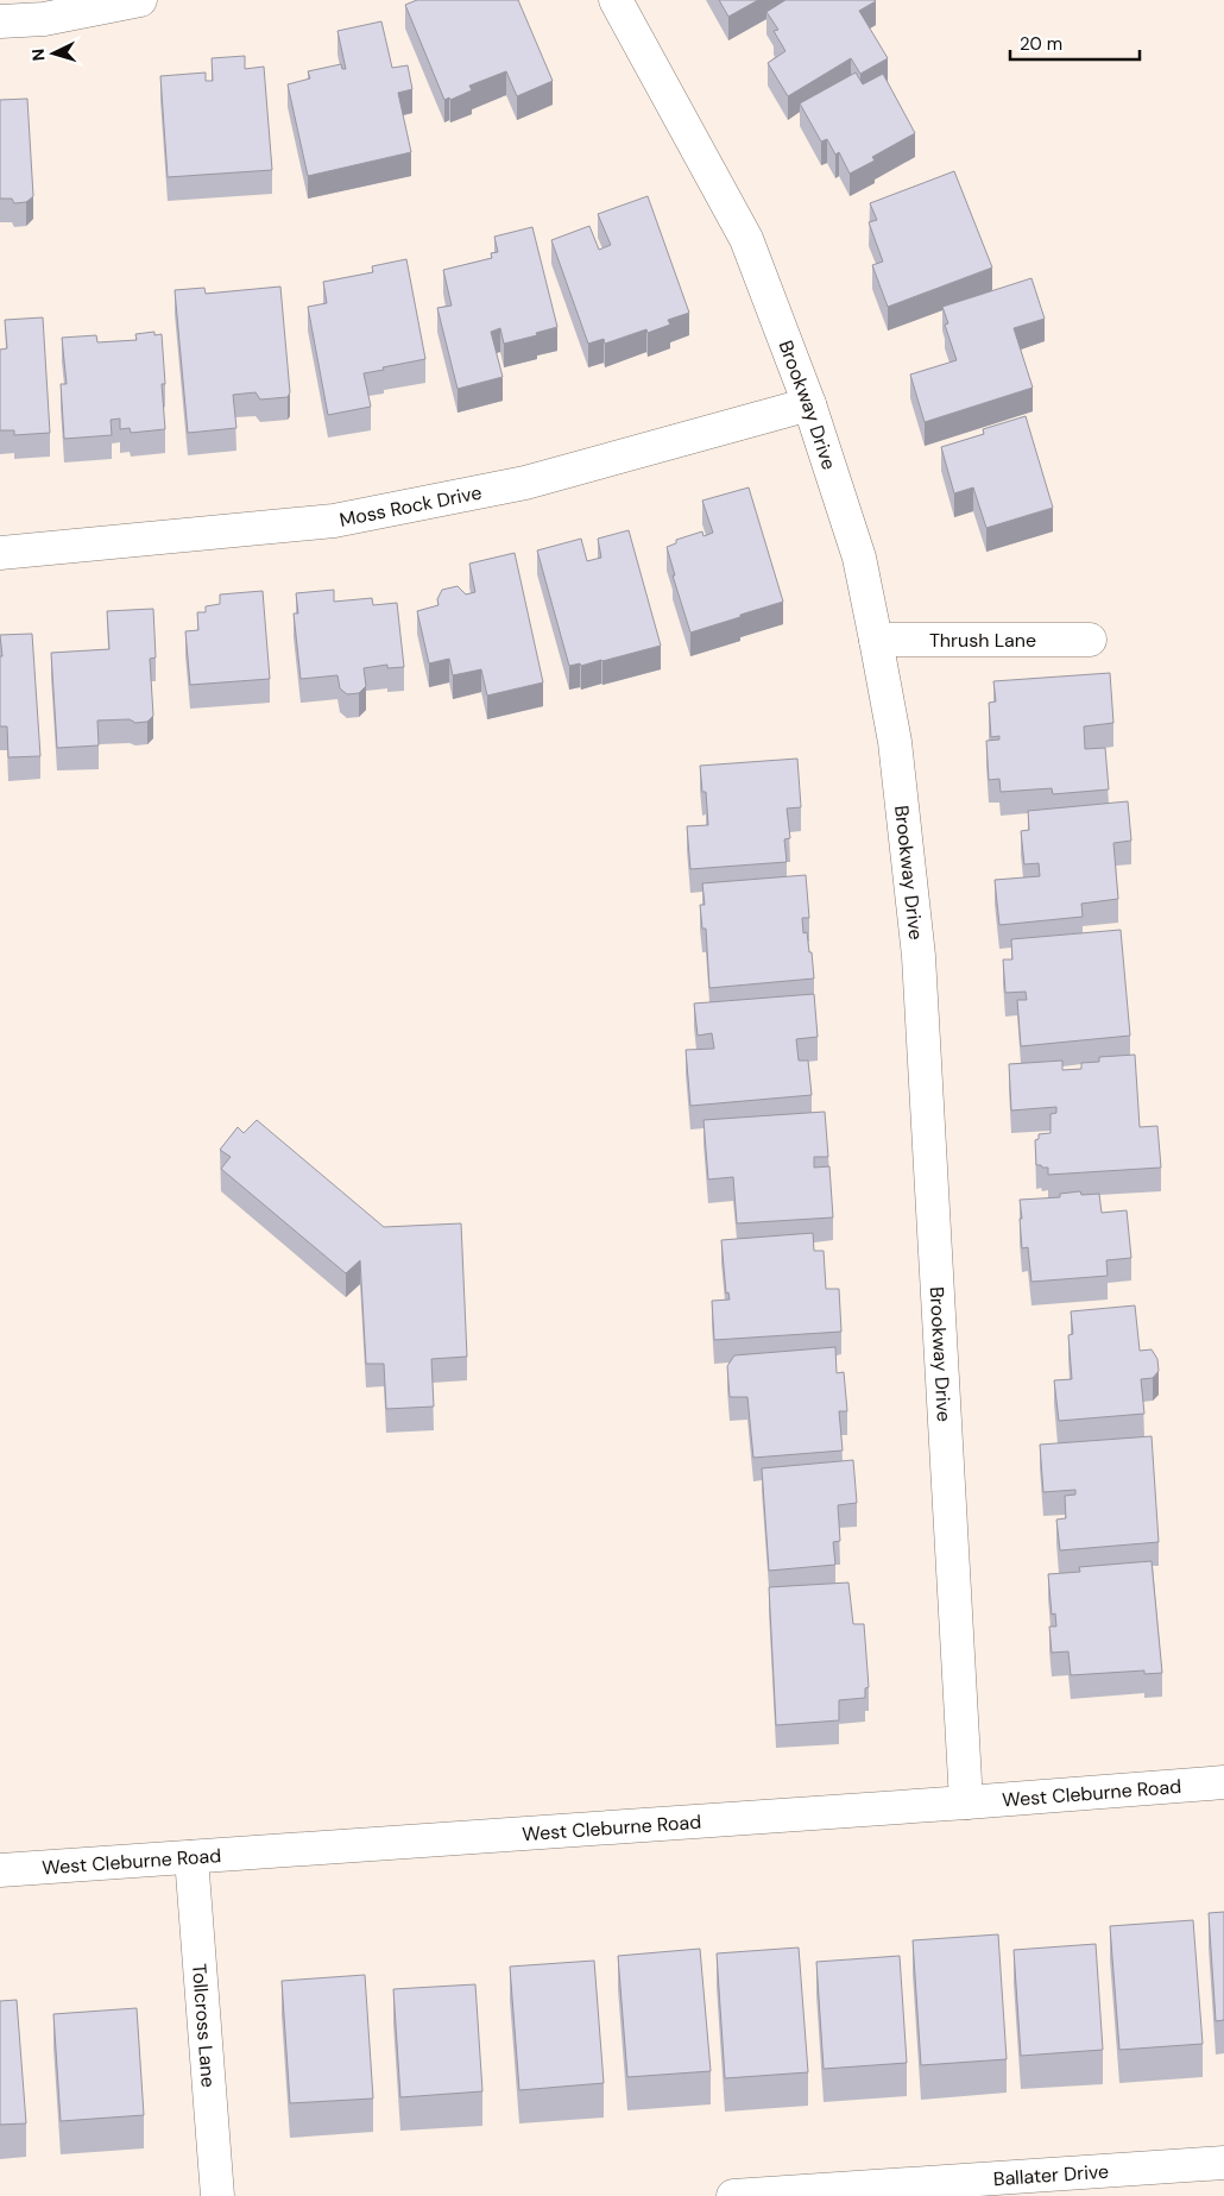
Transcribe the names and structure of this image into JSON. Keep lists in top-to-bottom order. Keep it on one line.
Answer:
{"streets":{"street":["Brookway Drive","Moss Rock Drive","Thrush Lane","West Cleburne Road","Tollcross Lane","Ballater Drive"]},"crossings":[["Brookway Drive","Moss Rock Drive"],["Brookway Drive","Thrush Lane"],["Brookway Drive","West Cleburne Road"],["West Cleburne Road","Tollcross Lane"]],"scale_bar":"20 m","north":"left"}
